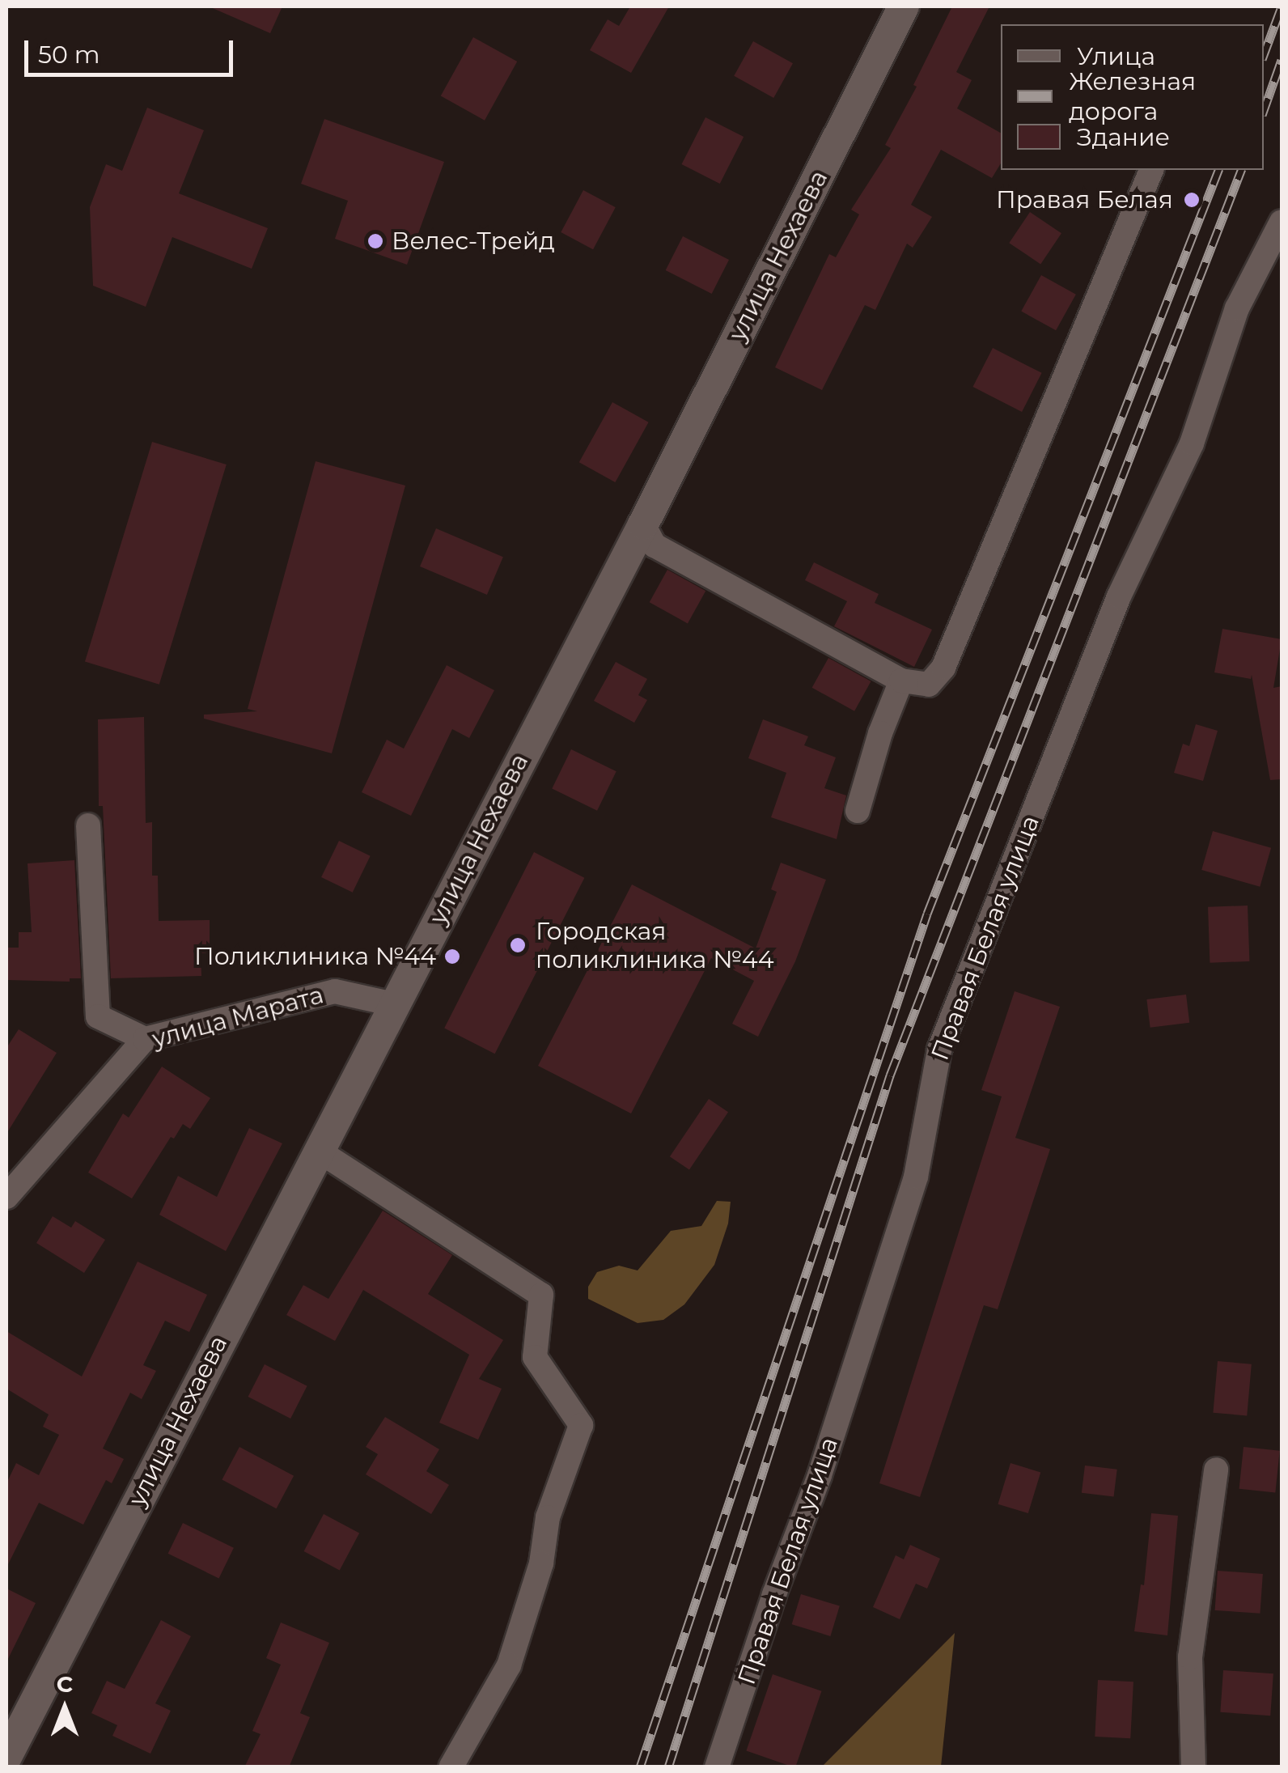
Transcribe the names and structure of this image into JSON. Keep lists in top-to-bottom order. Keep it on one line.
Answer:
{"streets":{"street":["улица Нехаева","Правая Белая улица","улица Марата"]},"crossings":[["улица Нехаева","улица Марата"]],"places":["Правая Белая","Велес-Трейд","Городская поликлиника №44","Поликлиника №44"],"legend":["Улица","Железная дорога","Здание"],"scale_bar":"50 m","north":"top"}
